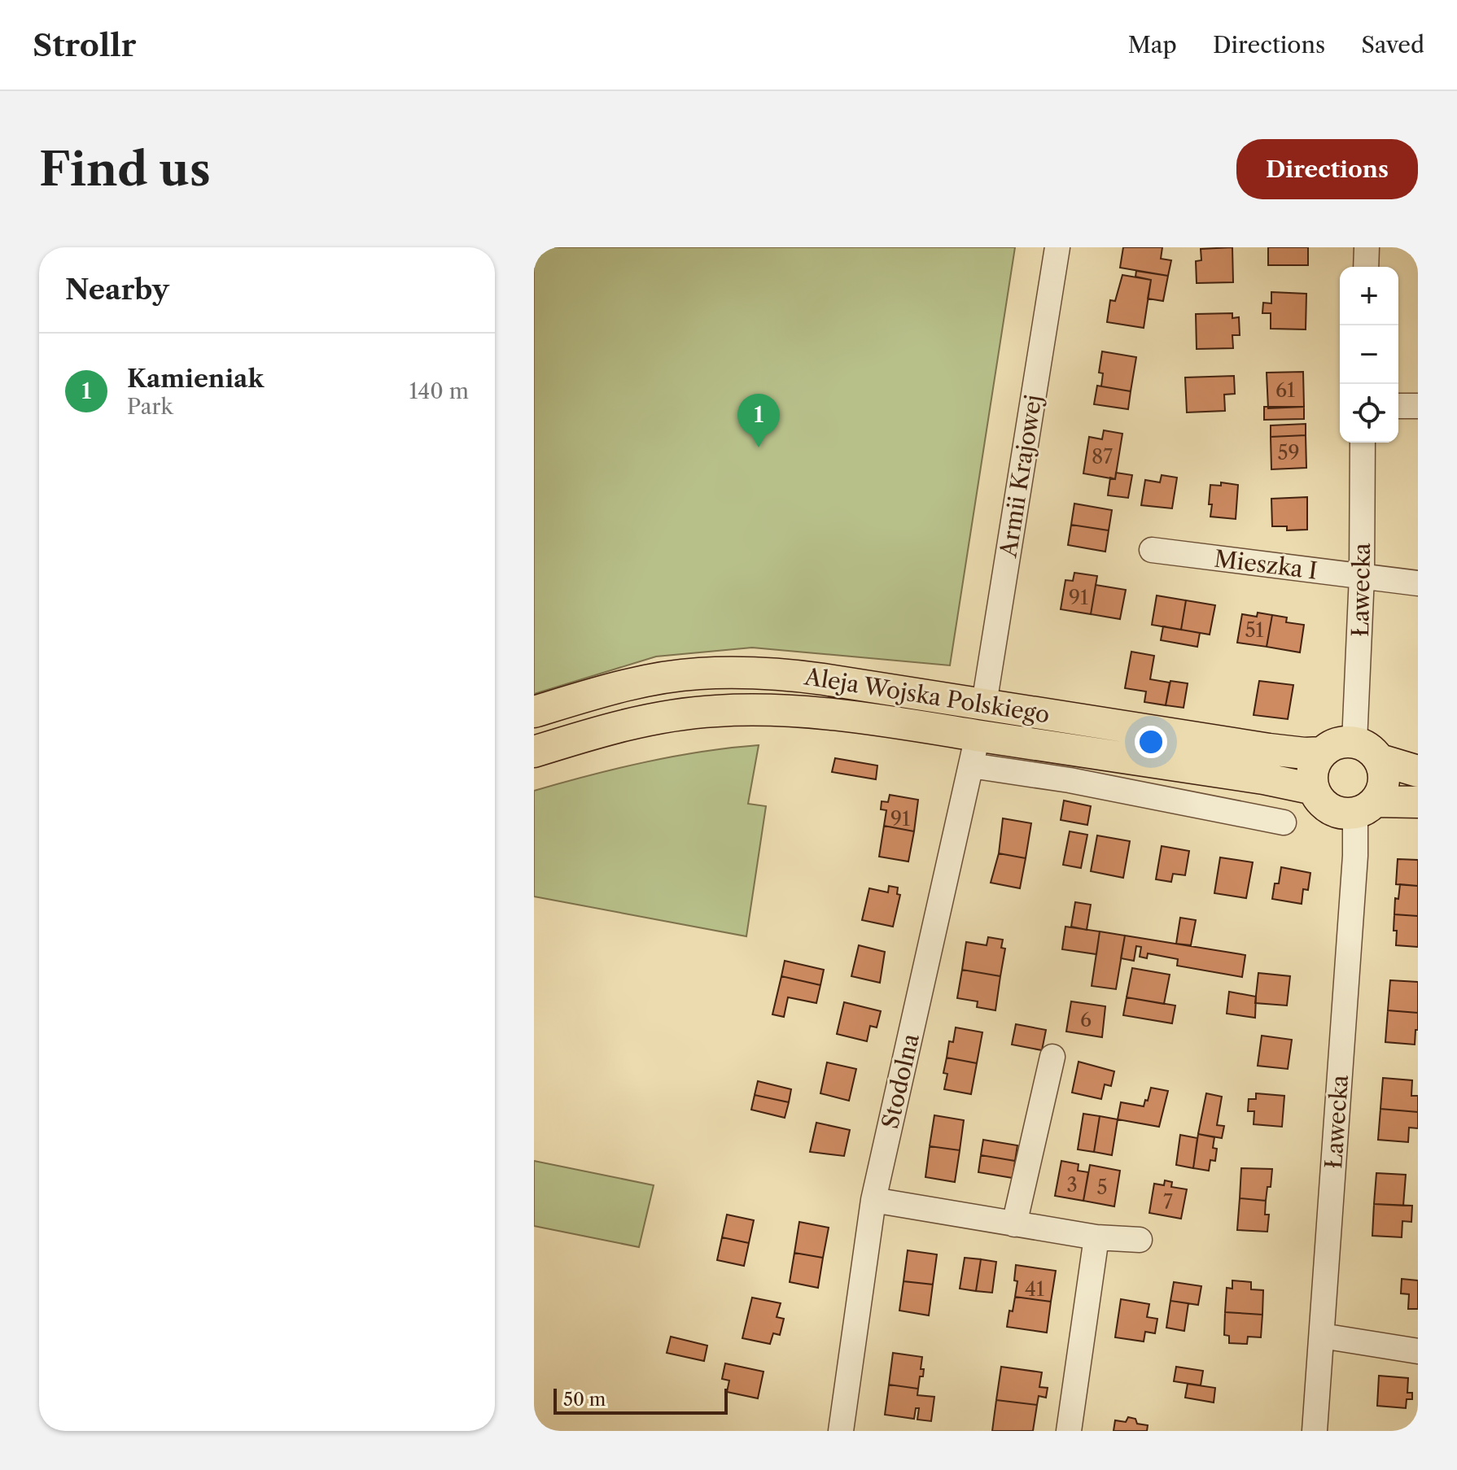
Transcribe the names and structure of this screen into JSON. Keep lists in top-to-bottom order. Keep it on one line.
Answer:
{"streets":{"main road":["Aleja Wojska Polskiego"],"street":["Armii Krajowej","Mieszka I","Ławecka","Stodolna"]},"crossings":[["Armii Krajowej","Aleja Wojska Polskiego"],["Mieszka I","Ławecka"],["Ławecka","Aleja Wojska Polskiego"],["Aleja Wojska Polskiego","Stodolna"]],"house_numbers":["61","59","87","91","51","91","6","3","5","7","41"],"scale_bar":"50 m","page":{"header":"Strollr","nav":["Map","Directions","Saved"],"buttons":"Directions","title":"Find us","heading":"Nearby","map_buttons":["+","−"],"list":[{"mark":"1","name":"Kamieniak","note":"Park","value":"140 m"}],"pins":"1","scale":"50 m"}}
